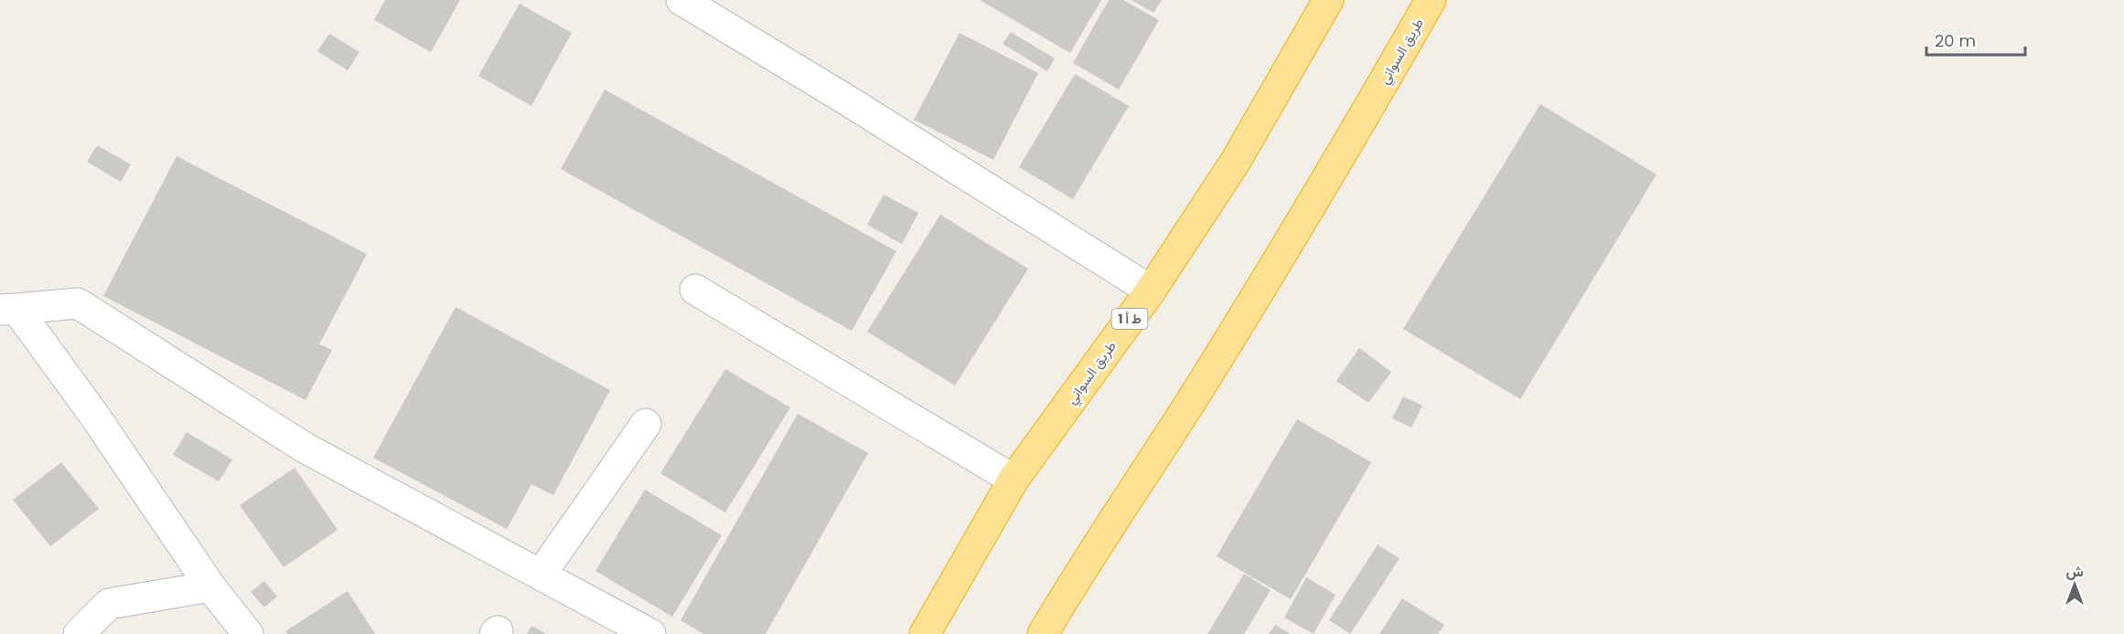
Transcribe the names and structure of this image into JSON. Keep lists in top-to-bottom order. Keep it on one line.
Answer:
{"streets":{"highway":["طريق السواني","ط أ 1"]},"scale_bar":"20 m","north":"top"}
